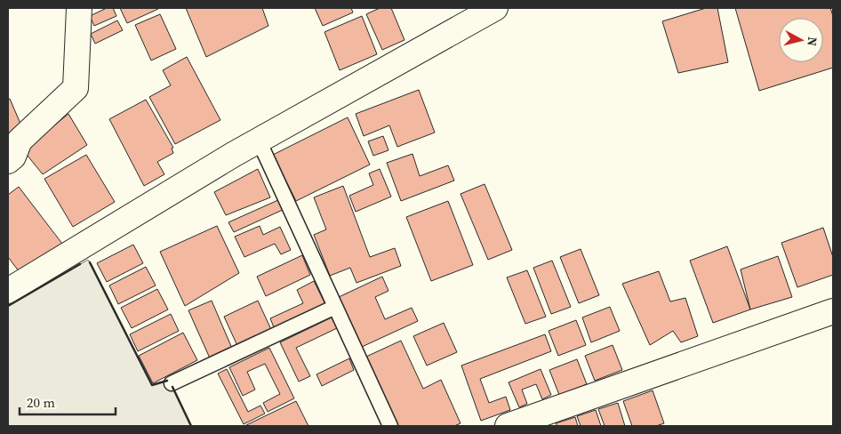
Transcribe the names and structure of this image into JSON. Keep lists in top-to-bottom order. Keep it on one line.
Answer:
{"scale_bar":"20 m","north":"right"}
